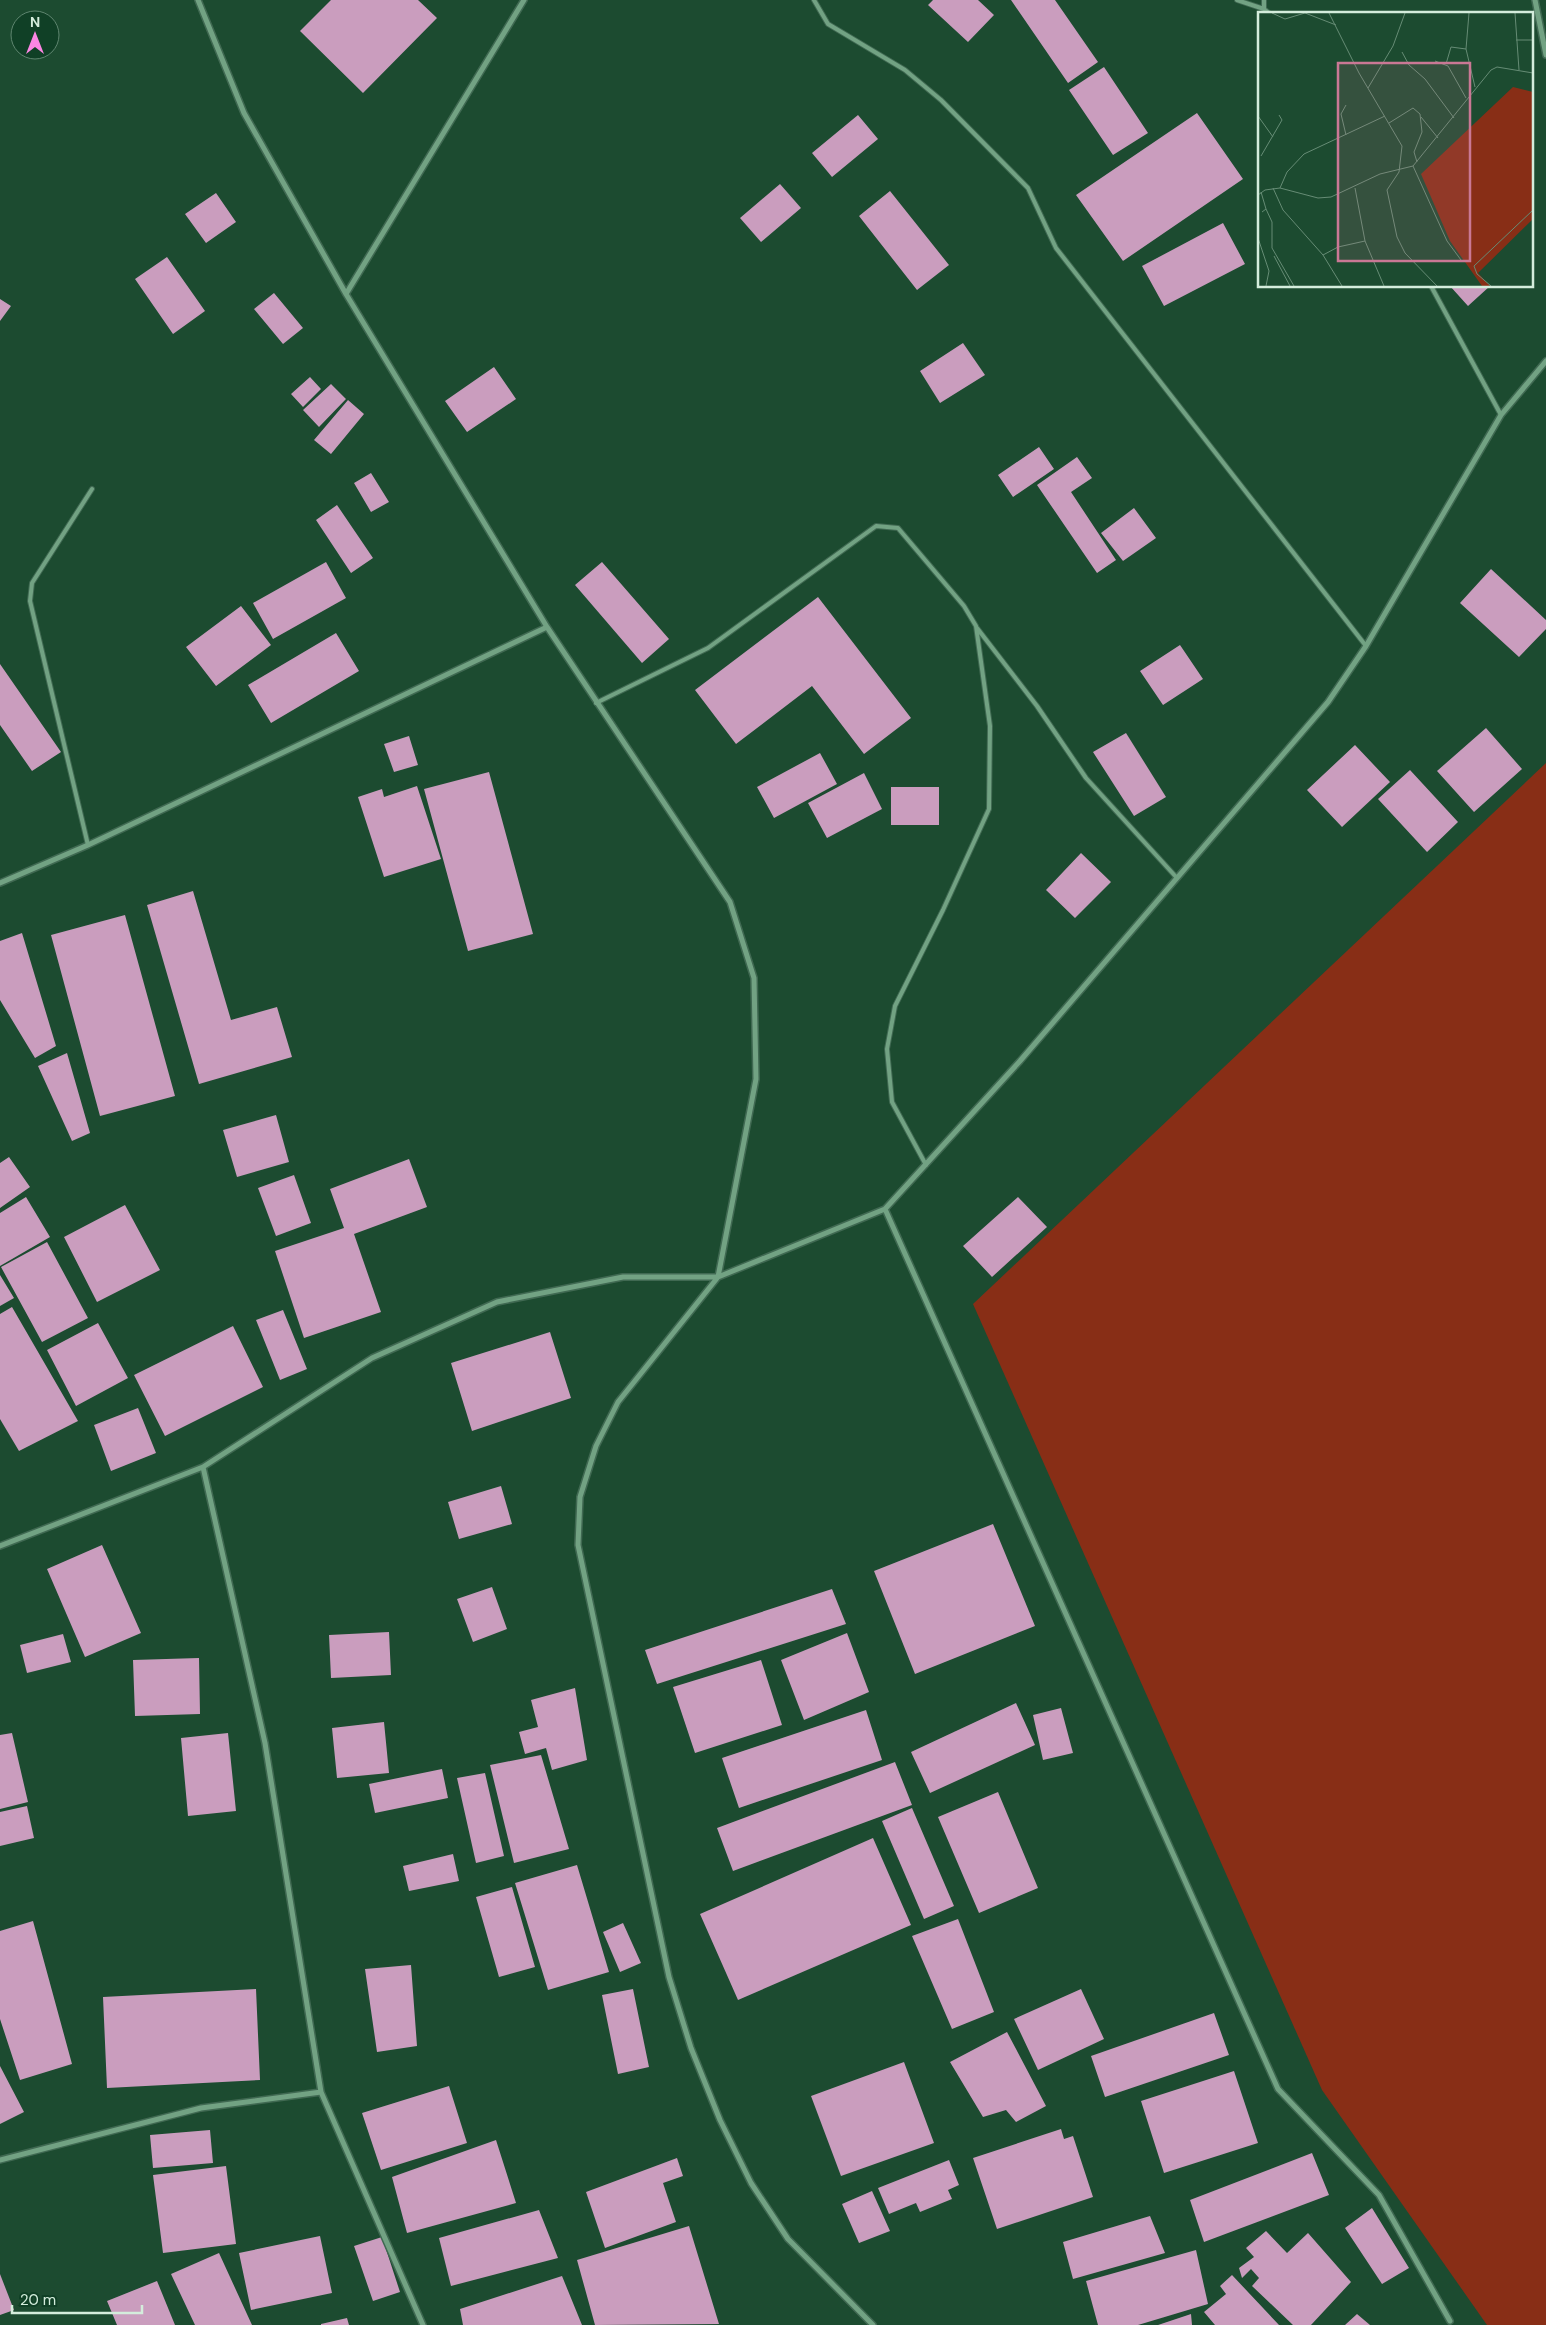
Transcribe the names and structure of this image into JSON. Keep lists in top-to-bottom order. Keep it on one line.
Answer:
{"scale_bar":"20 m","north":"top"}
